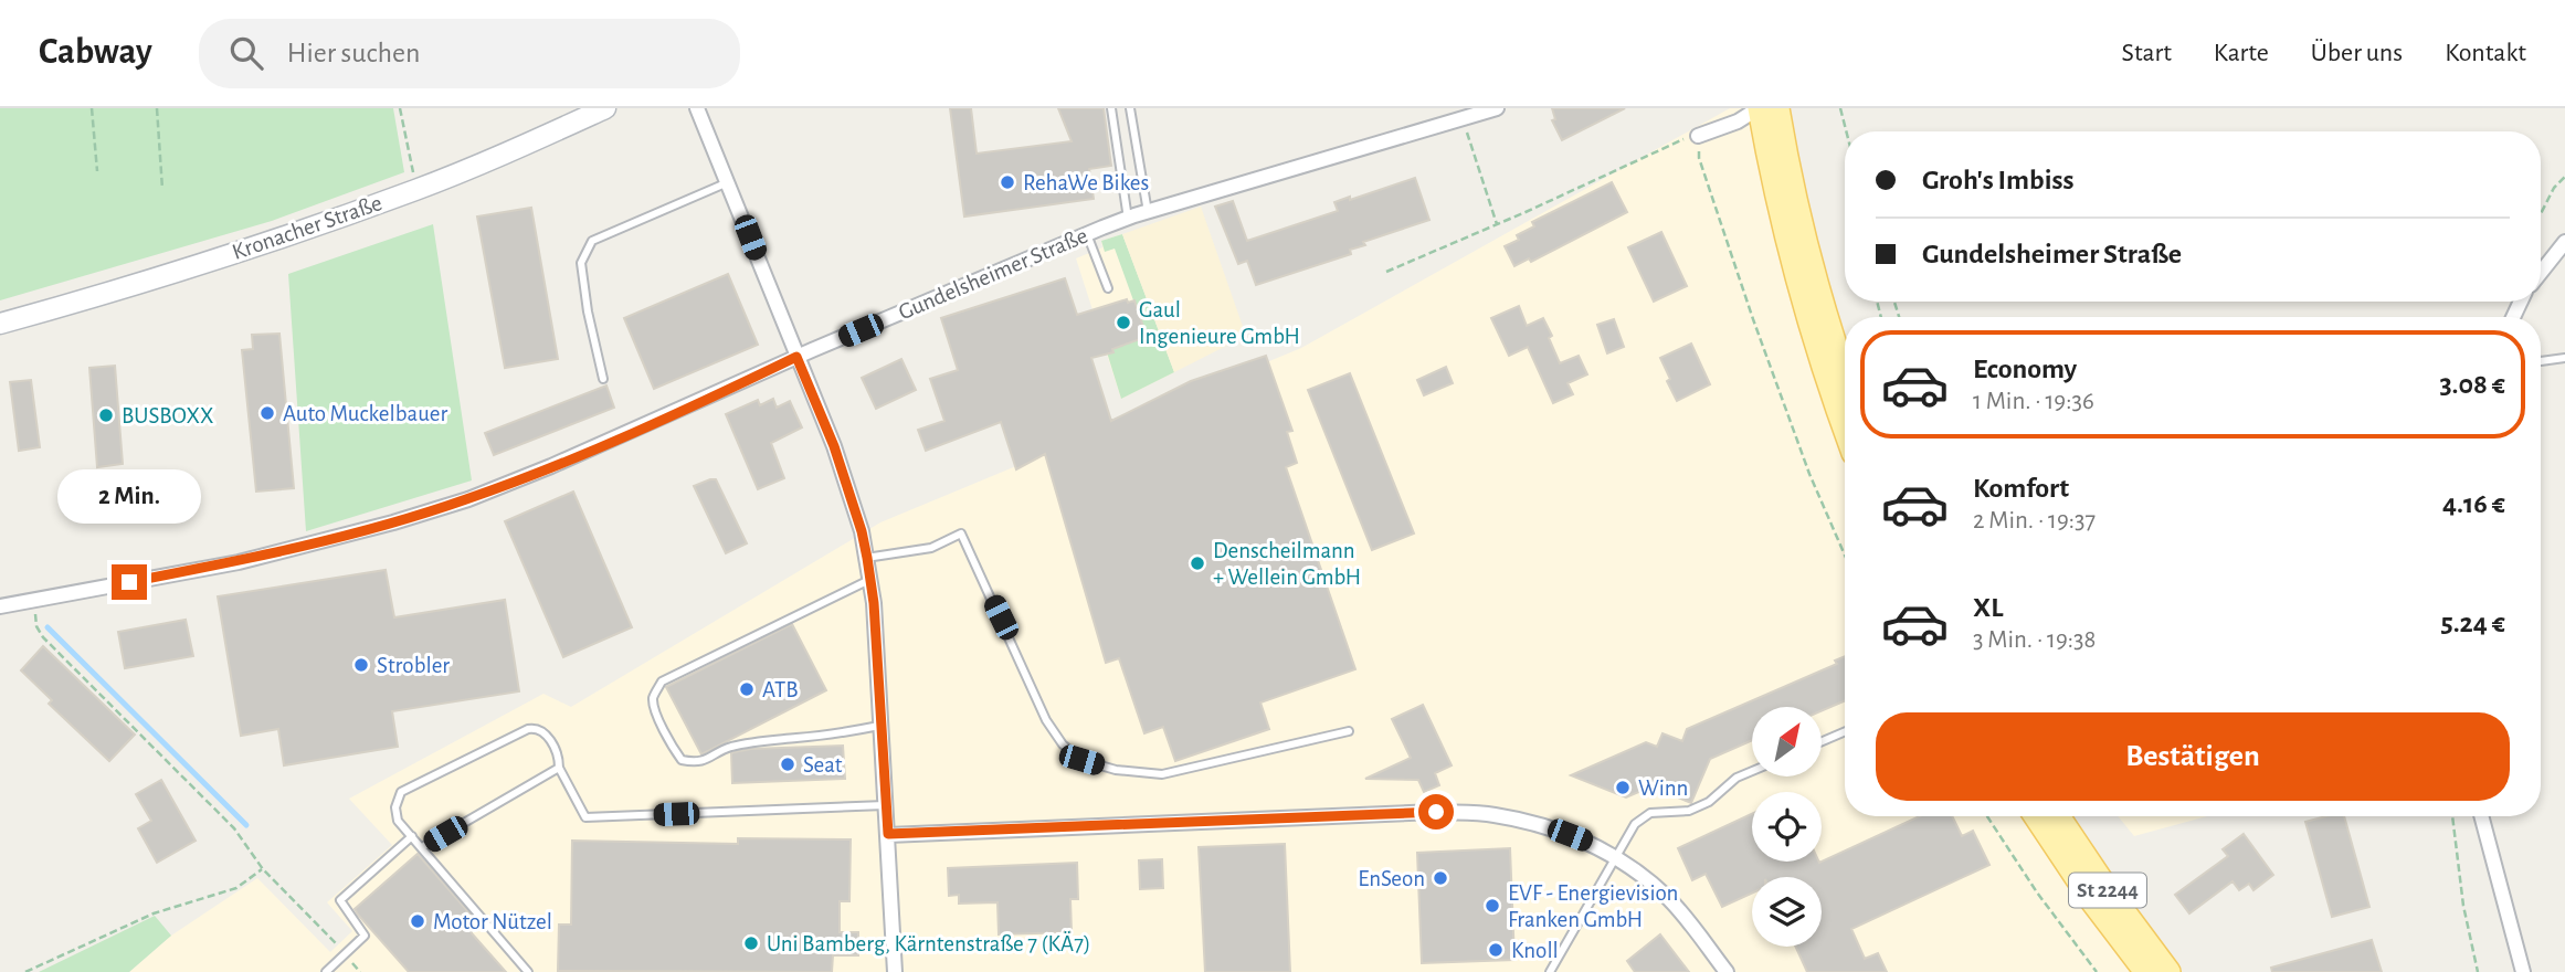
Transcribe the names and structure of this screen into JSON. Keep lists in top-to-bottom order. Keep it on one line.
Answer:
{"streets":{"main road":["St 2244"],"street":["Kronacher Straße","Gundelsheimer Straße"]},"places":["RehaWe Bikes","Gaul Ingenieure GmbH","Auto Muckelbauer","BUSBOXX","Denscheilmann + Wellein GmbH","Strobler","ATB","Seat","Winn","EnSeon","EVF - Energievision Franken GmbH","Motor Nützel","Uni Bamberg, Kärntenstraße 7 (KÄ7)","Knoll"],"north":"top right","page":{"header":"Cabway","search":"Hier suchen","nav":["Start","Karte","Über uns","Kontakt"],"banner":["Groh's Imbiss","Gundelsheimer Straße"],"list":[{"name":"Economy","note":"1 Min. · 19:36","value":"3.08 €"},{"name":"Komfort","note":"2 Min. · 19:37","value":"4.16 €"},{"name":"XL","note":"3 Min. · 19:38","value":"5.24 €"}],"bubble":"2 Min.","buttons":"Bestätigen"}}
